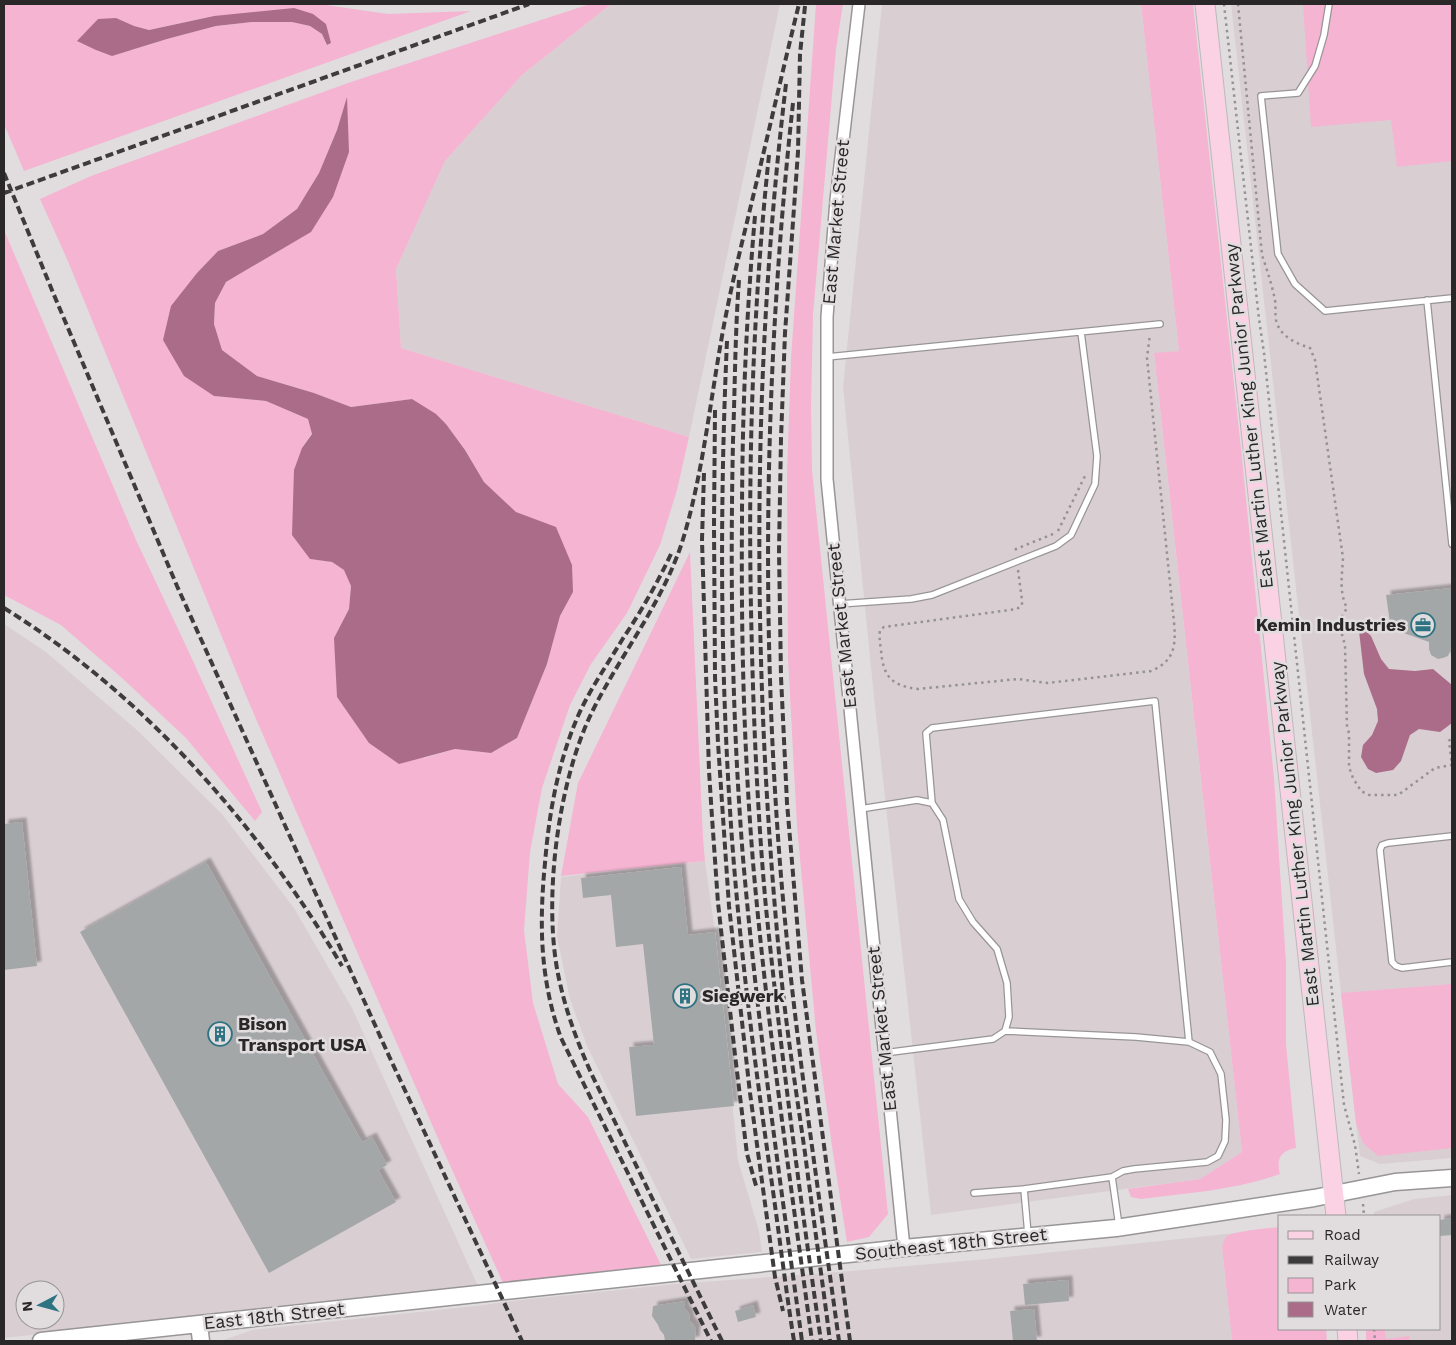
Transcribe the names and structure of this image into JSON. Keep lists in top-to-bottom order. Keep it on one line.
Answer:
{"streets":{"main road":["East Martin Luther King Junior Parkway"],"street":["East Market Street","Southeast 18th Street","East 18th Street"]},"crossings":[["East Market Street","Southeast 18th Street"],["East Martin Luther King Junior Parkway","Southeast 18th Street"],["Southeast 18th Street","East 18th Street"]],"places":{"office":["Kemin Industries"],"building":["Siegwerk","Bison Transport USA"]},"legend":["Road","Railway","Park","Water"],"north":"left"}
